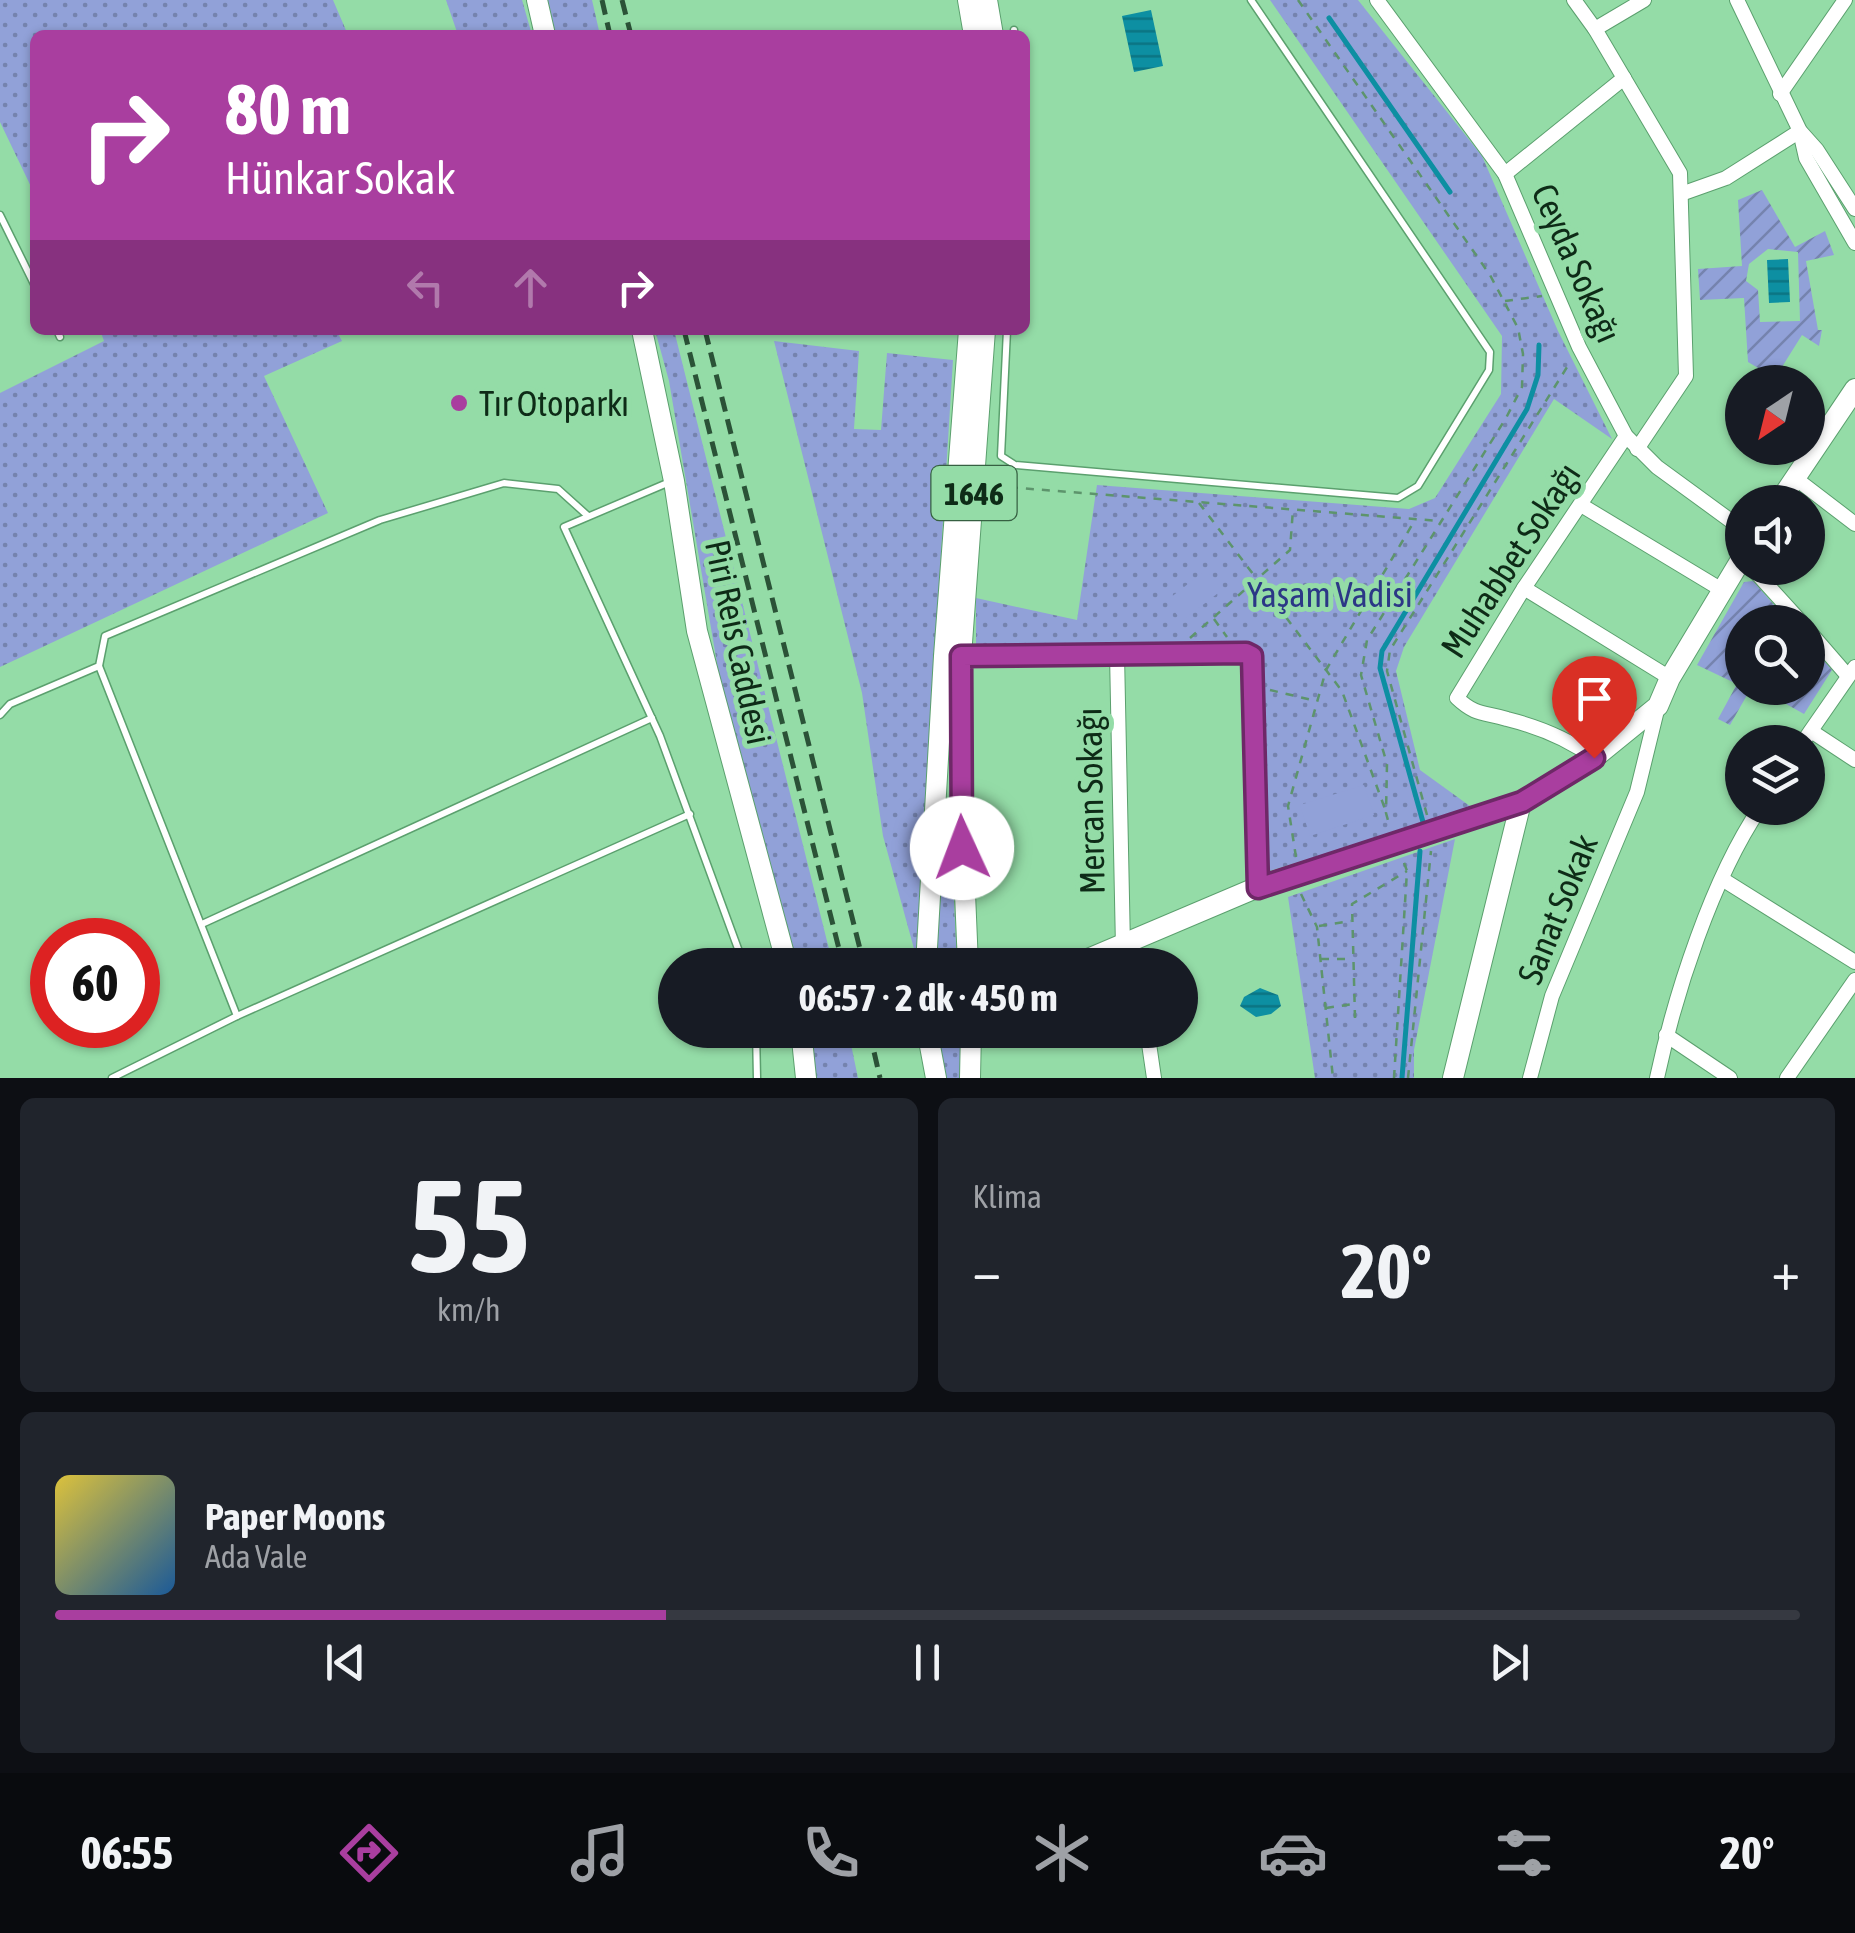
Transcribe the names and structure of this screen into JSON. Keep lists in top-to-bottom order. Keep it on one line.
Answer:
{"streets":{"street":["Ceyda Sokağı","1646","Muhabbet Sokağı","Piri Reis Caddesi","Mercan Sokağı","Sanat Sokak"]},"crossings":[["Ceyda Sokağı","Muhabbet Sokağı"]],"parks":["Yaşam Vadisi"],"places":["Tır Otoparkı"],"north":"bottom left","page":{"turn":["80 m","Hünkar Sokak"],"limit":"60","trip":"06:57 · 2 dk · 450 m","tile":[["55","km/h"],"Klima"],"heat":["−","20°","+"],"song":["Paper Moons","Ada Vale"],"tabs":["06:55","20°"]}}
